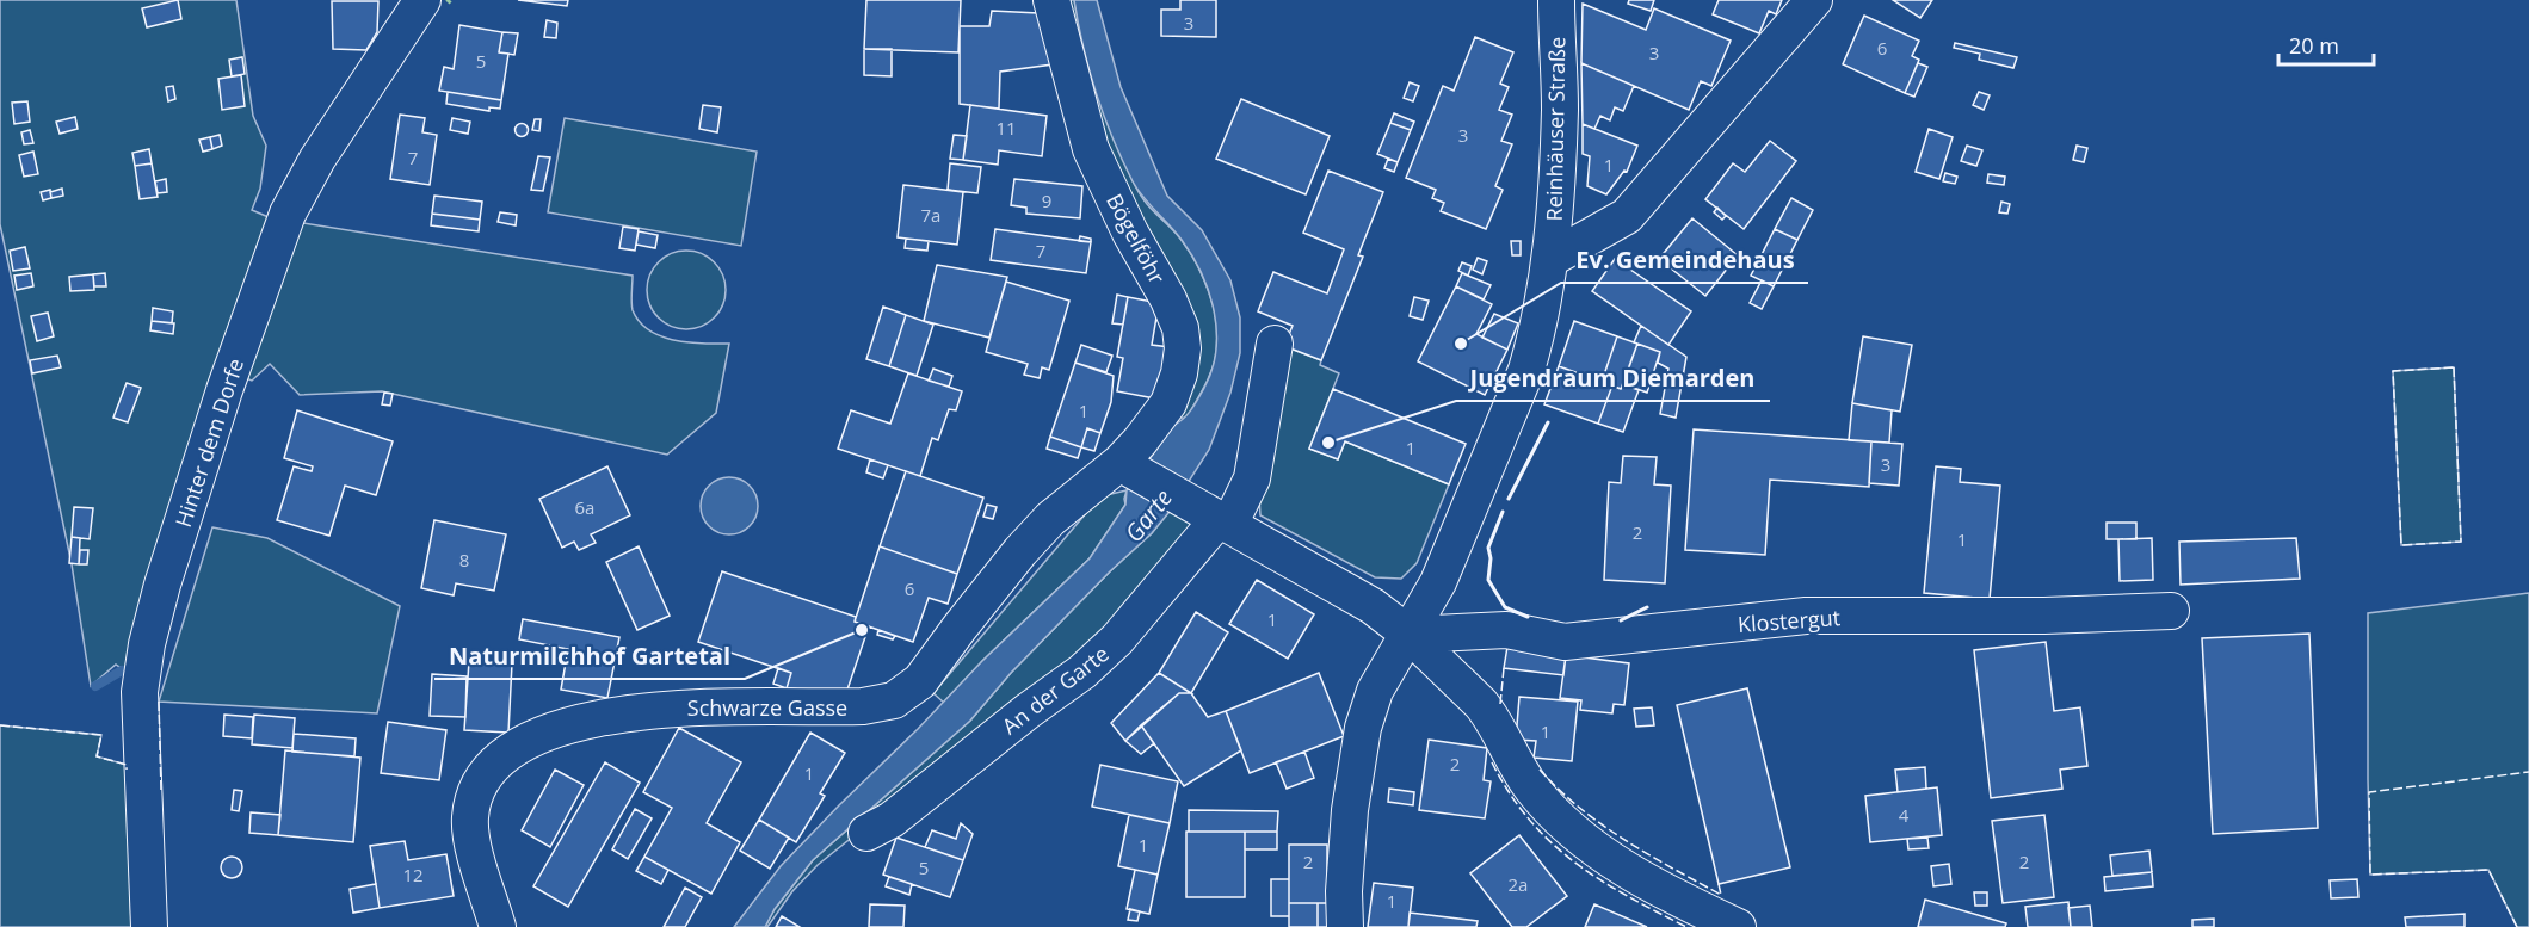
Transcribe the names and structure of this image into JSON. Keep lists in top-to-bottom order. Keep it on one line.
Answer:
{"streets":{"street":["Reinhäuser Straße","Bögelföhr","Hinter dem Dorfe","Klostergut","An der Garte","Schwarze Gasse"]},"crossings":[["Reinhäuser Straße","Klostergut"],["Bögelföhr","Schwarze Gasse"]],"water":["Garte"],"places":["Ev. Gemeindehaus","Jugendraum Diemarden","Naturmilchhof Gartetal"],"house_numbers":["3","6","3","5","11","3","7","1","9","7a","7","1","1","3","6a","2","1","8","6","1","1","2","1","4","1","2","2","5","12","2a","1"],"scale_bar":"20 m"}
